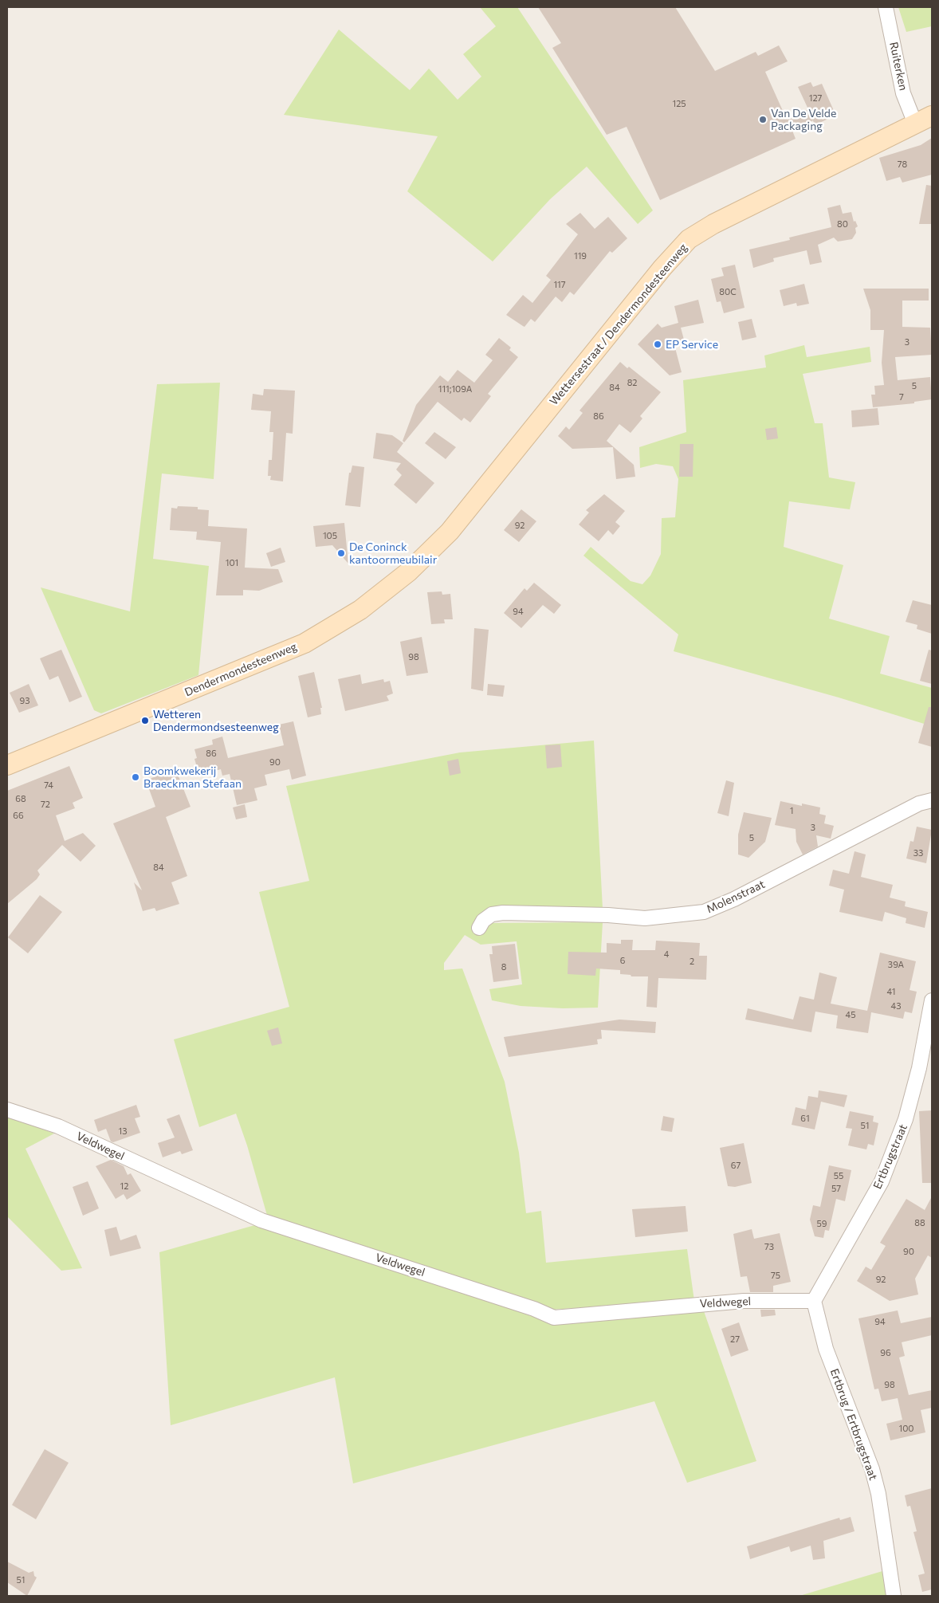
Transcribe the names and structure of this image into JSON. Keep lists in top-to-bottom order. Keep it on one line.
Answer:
{"streets":{"main road":["Wettersestraat / Dendermondesteenweg","Dendermondesteenweg"],"street":["Ruiterken","Molenstraat","Veldwegel","Ertbrugstraat","Ertbrug / Ertbrugstraat"]},"crossings":[["Ruiterken","Wettersestraat / Dendermondesteenweg"],["Wettersestraat / Dendermondesteenweg","Dendermondesteenweg"],["Veldwegel","Ertbrugstraat"],["Veldwegel","Ertbrug / Ertbrugstraat"],["Ertbrugstraat","Ertbrug / Ertbrugstraat"]],"places":["Van De Velde Packaging","EP Service","De Coninck kantoormeubilair","Wetteren Dendermondsesteenweg","Boomkwekerij Braeckman Stefaan"],"house_numbers":["127","125","78","80","119","117","80C","3","82","5","84","111;109A","7","86","92","105","101","94","98","93","86","90","74","68","72","1","66","3","5","33","84","4","6","2","39A","8","41","43","45","61","51","13","67","55","12","57","88","59","73","90","75","92","94","27","96","98","100","51"]}
